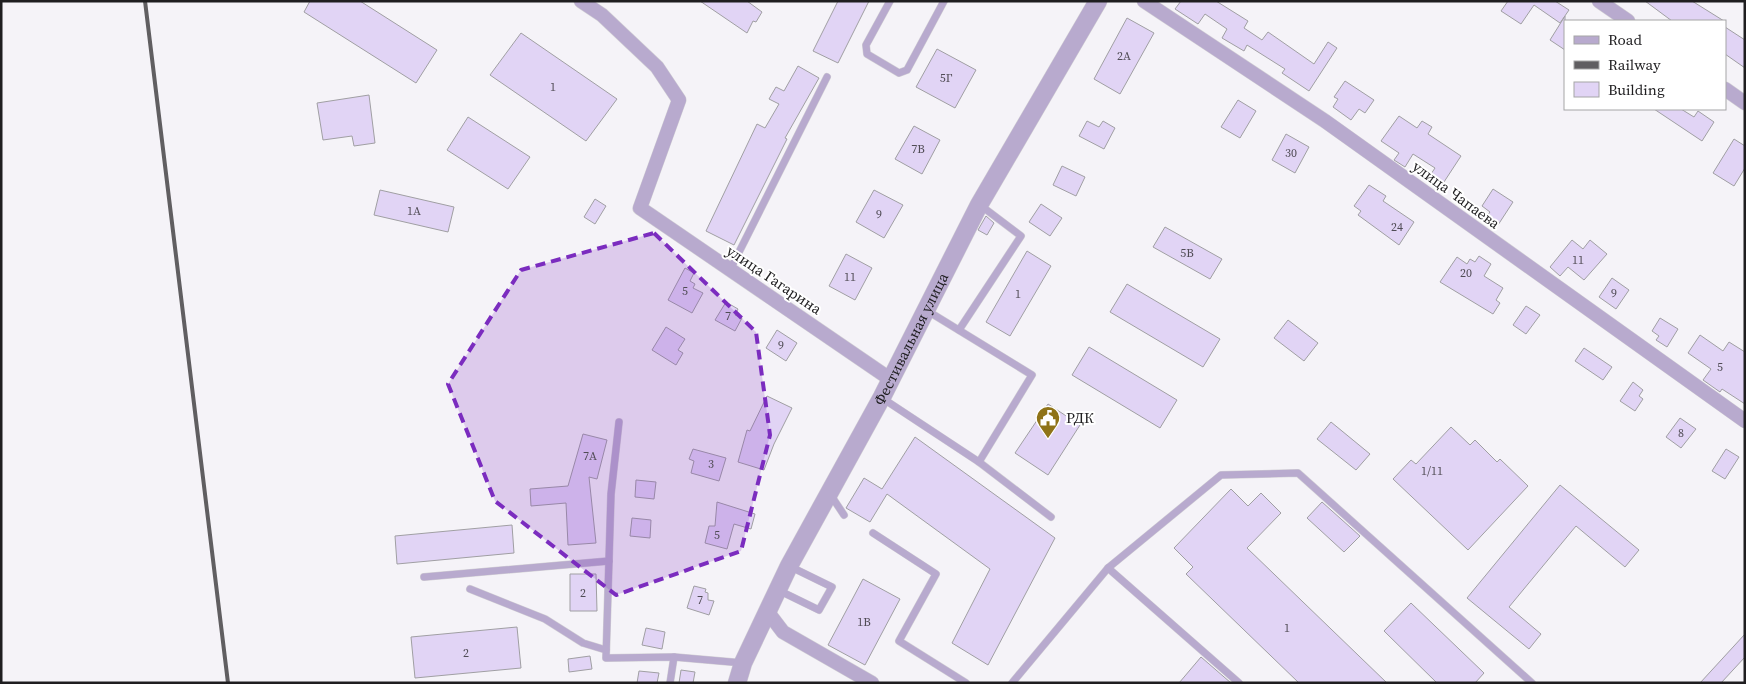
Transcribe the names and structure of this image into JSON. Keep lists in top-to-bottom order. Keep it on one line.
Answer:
{"streets":{"street":["улица Чапаева","улица Гагарина","Фестивальная улица"]},"crossings":[["улица Гагарина","Фестивальная улица"]],"places":{"public building":["РДК"]},"house_numbers":["2А","5Г","1","7В","30","1А","9","24","5В","11","20","11","5","9","1","7","9","5","8","7А","3","1/11","5","2","7","1В","1","2"],"legend":["Road","Railway","Building"]}
